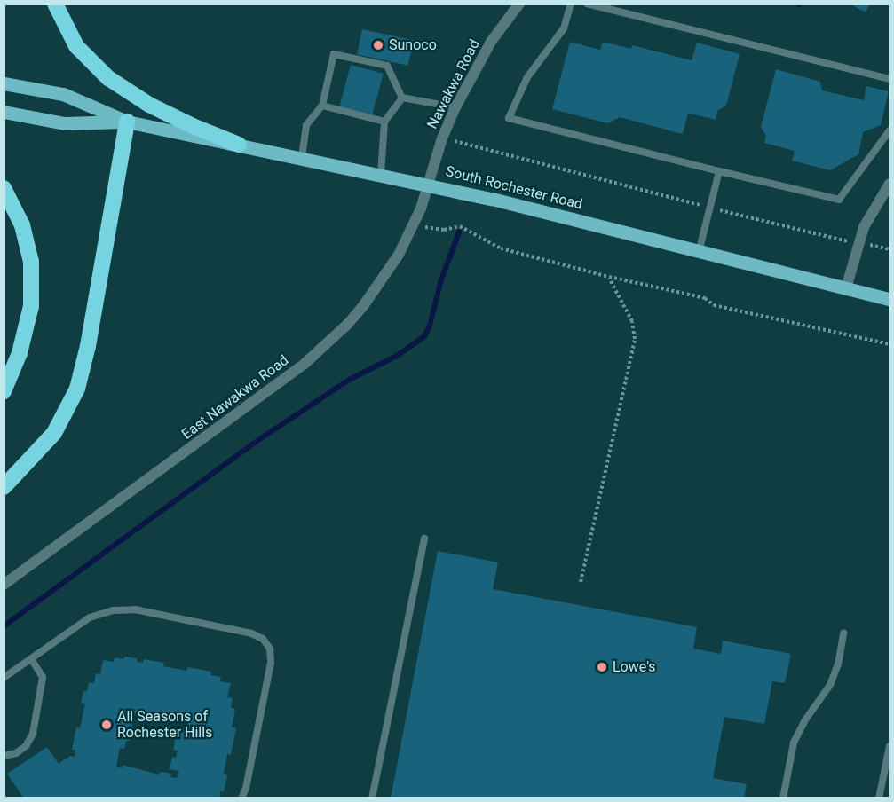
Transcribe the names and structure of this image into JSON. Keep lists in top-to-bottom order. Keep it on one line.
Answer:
{"streets":{"main road":["South Rochester Road"],"street":["Nawakwa Road","East Nawakwa Road"]},"crossings":[["Nawakwa Road","South Rochester Road"],["Nawakwa Road","East Nawakwa Road"],["South Rochester Road","East Nawakwa Road"]],"places":["Sunoco","Lowe's","All Seasons of Rochester Hills"]}
